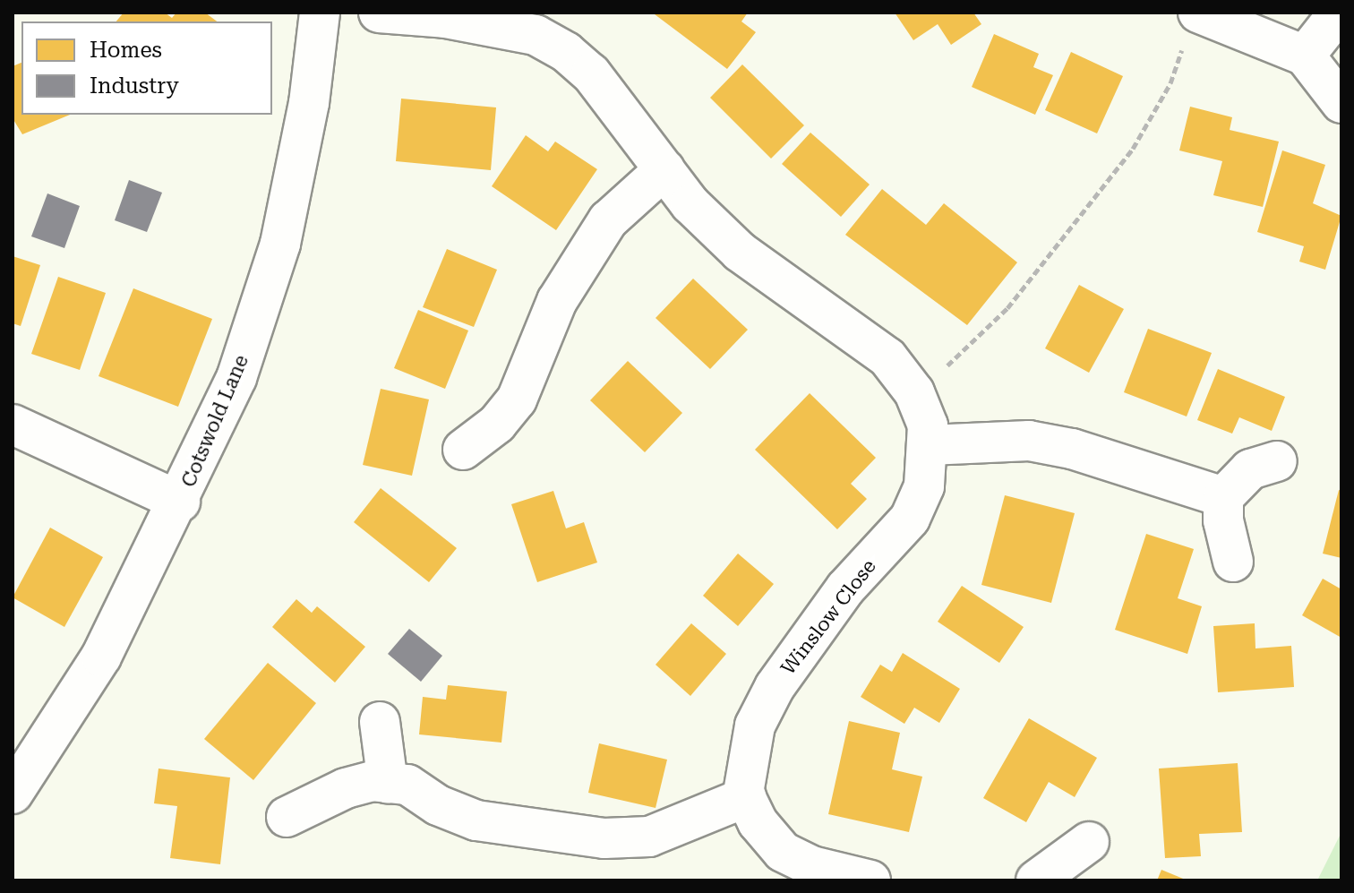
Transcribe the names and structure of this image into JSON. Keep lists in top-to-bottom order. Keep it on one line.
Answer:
{"streets":{"street":["Cotswold Lane","Winslow Close"]},"legend":["Homes","Industry"]}
